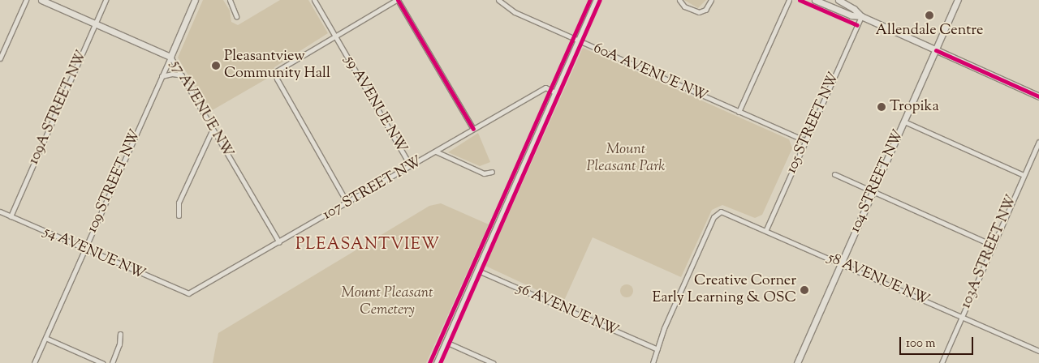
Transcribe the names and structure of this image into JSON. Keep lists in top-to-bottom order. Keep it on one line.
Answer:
{"streets":{"street":["60A AVENUE NW","59 AVENUE NW","109A STREET NW","57 AVENUE NW","105 STREET NW","109 STREET NW","104 STREET NW","107 STREET NW","103A STREET NW","54 AVENUE NW","58 AVENUE NW","56 AVENUE NW"]},"crossings":[["60A AVENUE NW","105 STREET NW"],["59 AVENUE NW","107 STREET NW"],["109A STREET NW","57 AVENUE NW"],["109A STREET NW","54 AVENUE NW"],["57 AVENUE NW","109 STREET NW"],["57 AVENUE NW","107 STREET NW"],["105 STREET NW","58 AVENUE NW"],["109 STREET NW","54 AVENUE NW"],["104 STREET NW","58 AVENUE NW"],["107 STREET NW","54 AVENUE NW"],["103A STREET NW","58 AVENUE NW"],["58 AVENUE NW","56 AVENUE NW"]],"districts":["PLEASANTVIEW"],"parks":["Mount Pleasant Park","Mount Pleasant Cemetery"],"places":["Allendale Centre","Pleasantview Community Hall","Tropika","Creative Corner Early Learning & OSC"],"scale_bar":"100 m"}
